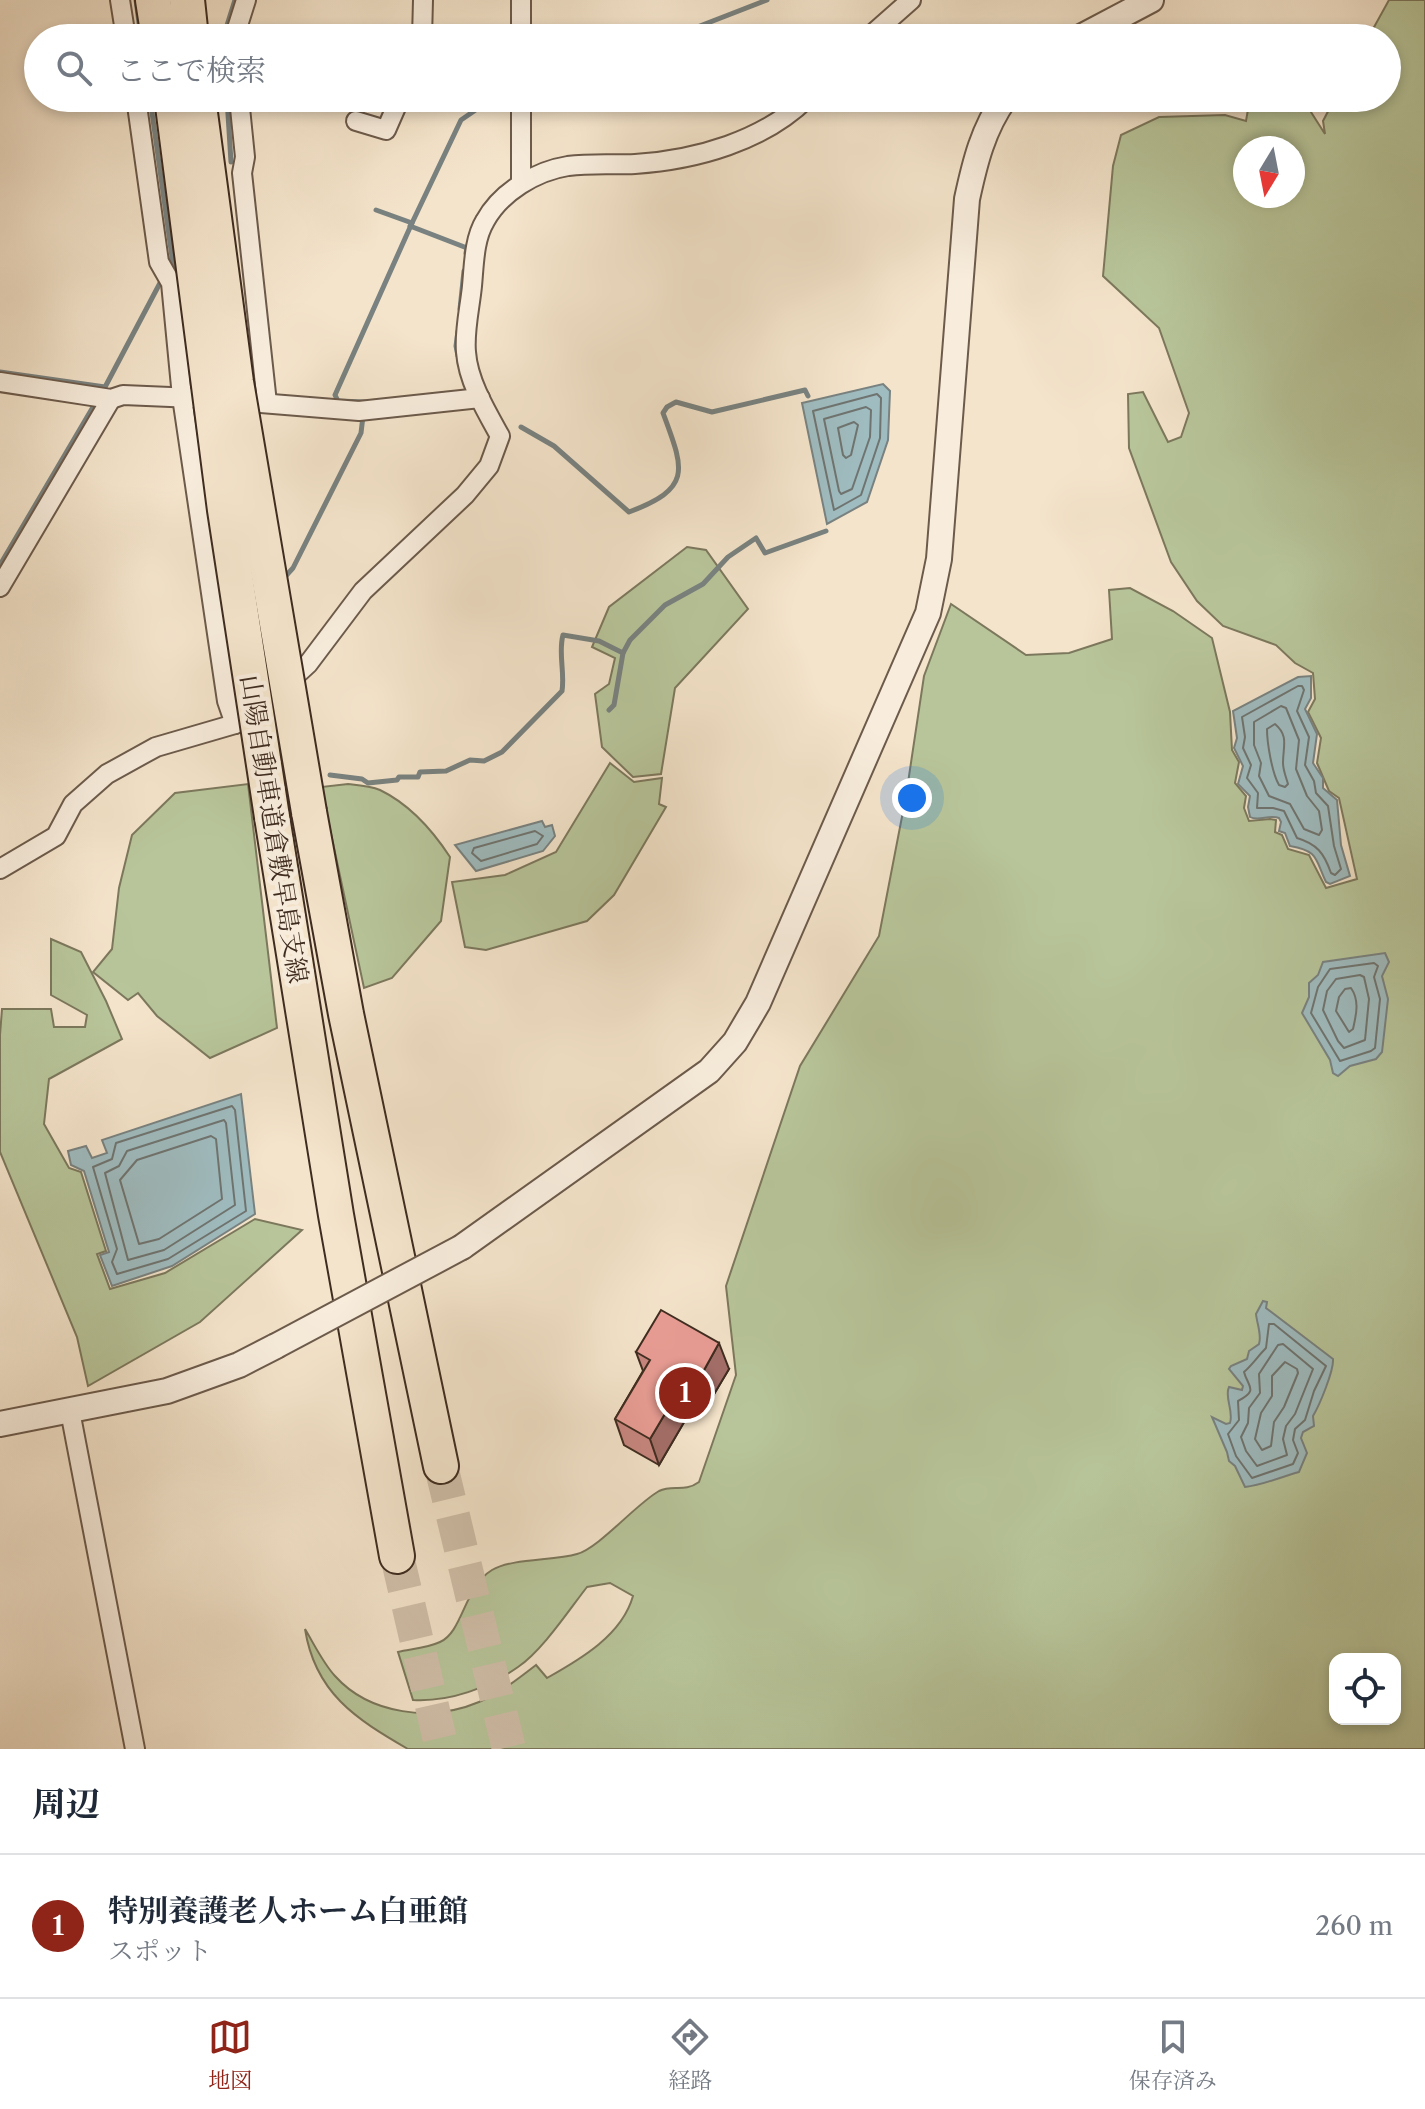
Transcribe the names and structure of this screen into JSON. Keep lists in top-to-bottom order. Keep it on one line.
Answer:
{"streets":{"highway":["山陽自動車道倉敷早島支線"]},"north":"bottom","page":{"search":"ここで検索","pins":"1","heading":"周辺","list":[{"mark":"1","name":"特別養護老人ホーム白亜館","note":"スポット","value":"260 m"}],"nav":["地図","経路","保存済み"]}}
